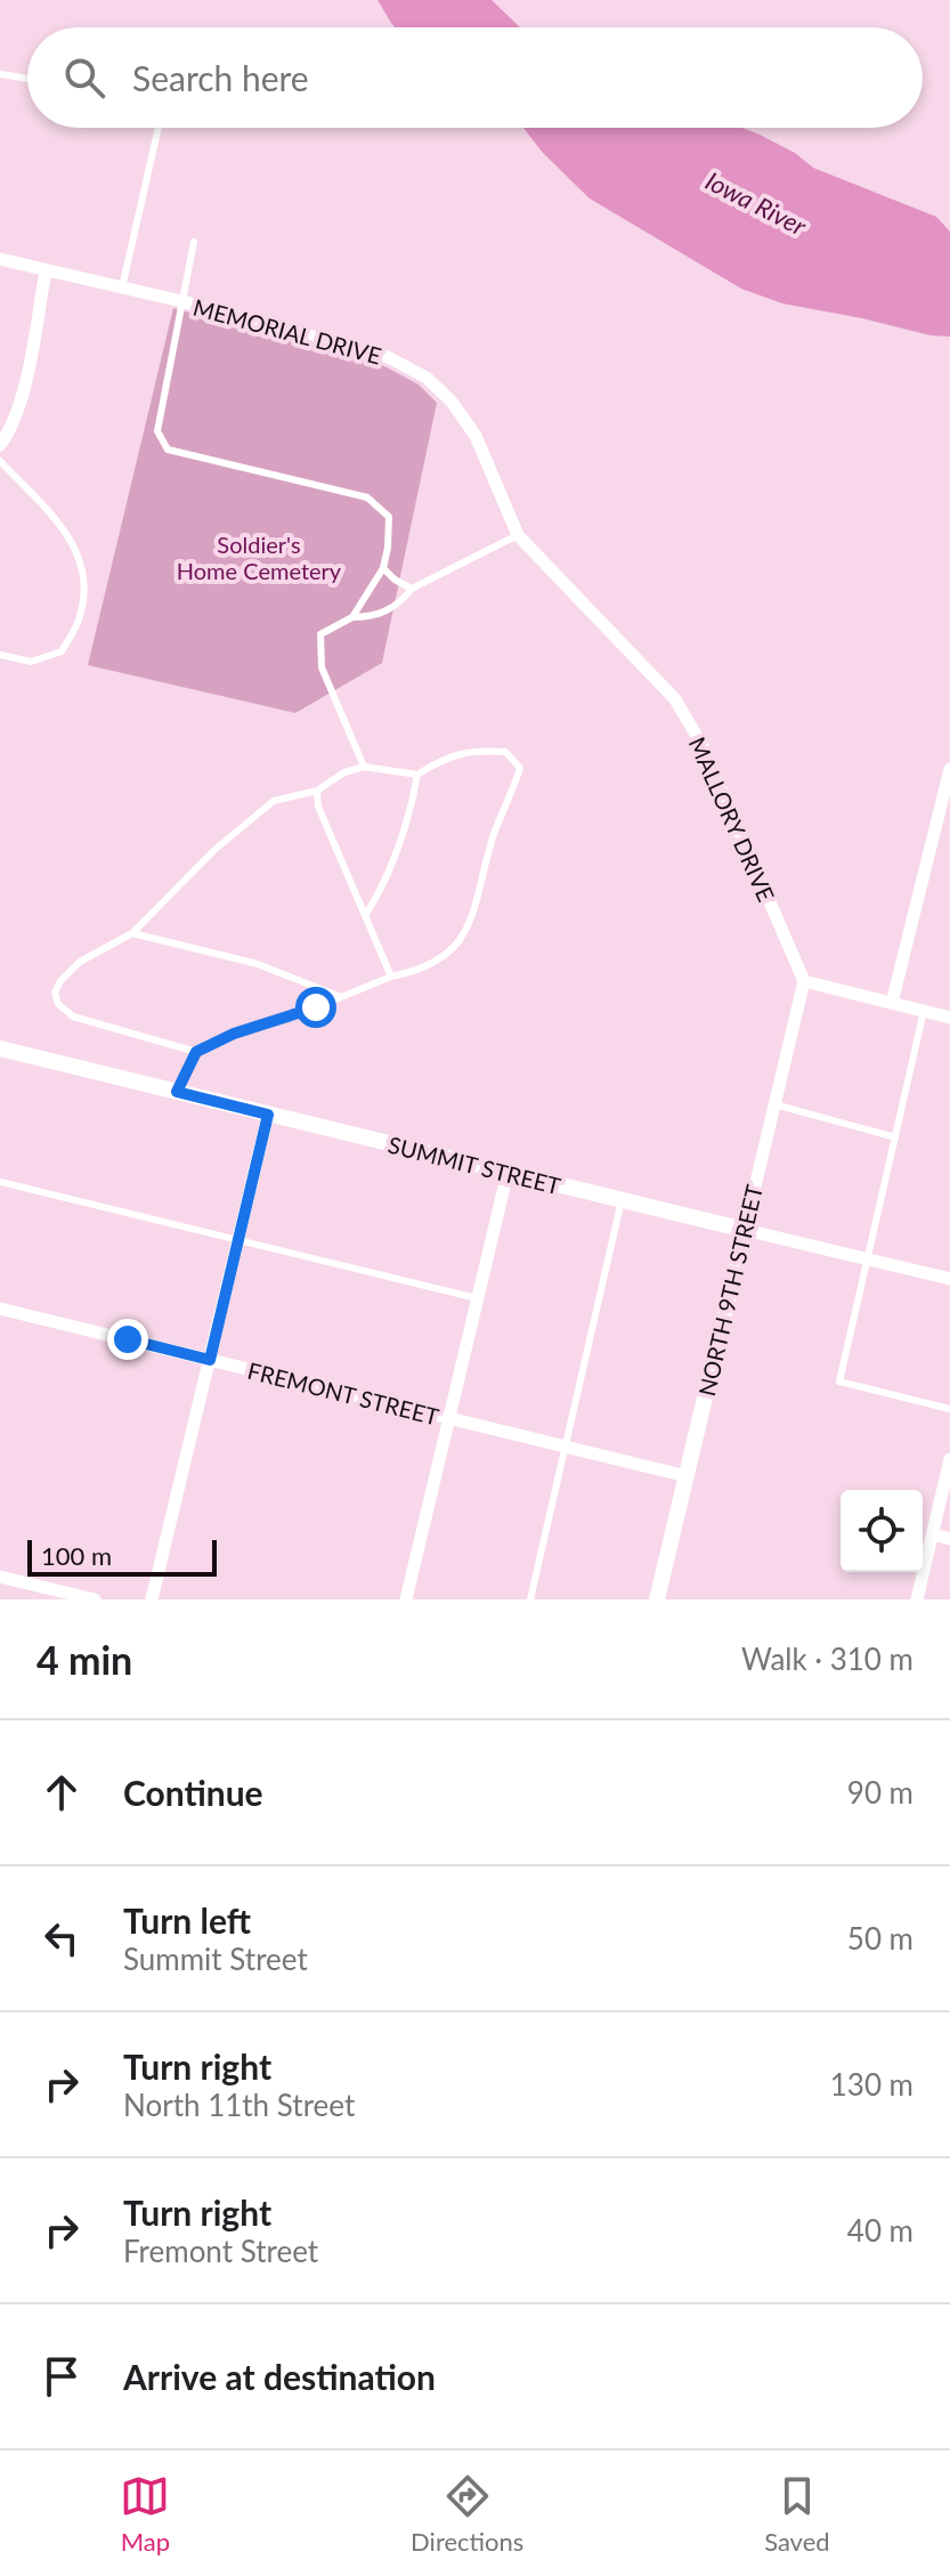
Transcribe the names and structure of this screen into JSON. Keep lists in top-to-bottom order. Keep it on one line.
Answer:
{"streets":{"street":["MEMORIAL DRIVE","MALLORY DRIVE","SUMMIT STREET","NORTH 9TH STREET","FREMONT STREET"]},"crossings":[["MEMORIAL DRIVE","MALLORY DRIVE"],["MALLORY DRIVE","NORTH 9TH STREET"],["SUMMIT STREET","NORTH 9TH STREET"],["NORTH 9TH STREET","FREMONT STREET"]],"water":["Iowa River"],"parks":["Soldier's Home Cemetery"],"scale_bar":"100 m","page":{"search":"Search here","scale":"100 m","heading":["4 min","Walk · 310 m"],"list":[["Continue","90 m"],["Turn left","Summit Street","50 m"],["Turn right","North 11th Street","130 m"],["Turn right","Fremont Street","40 m"],"Arrive at destination"],"nav":["Map","Directions","Saved"]}}
